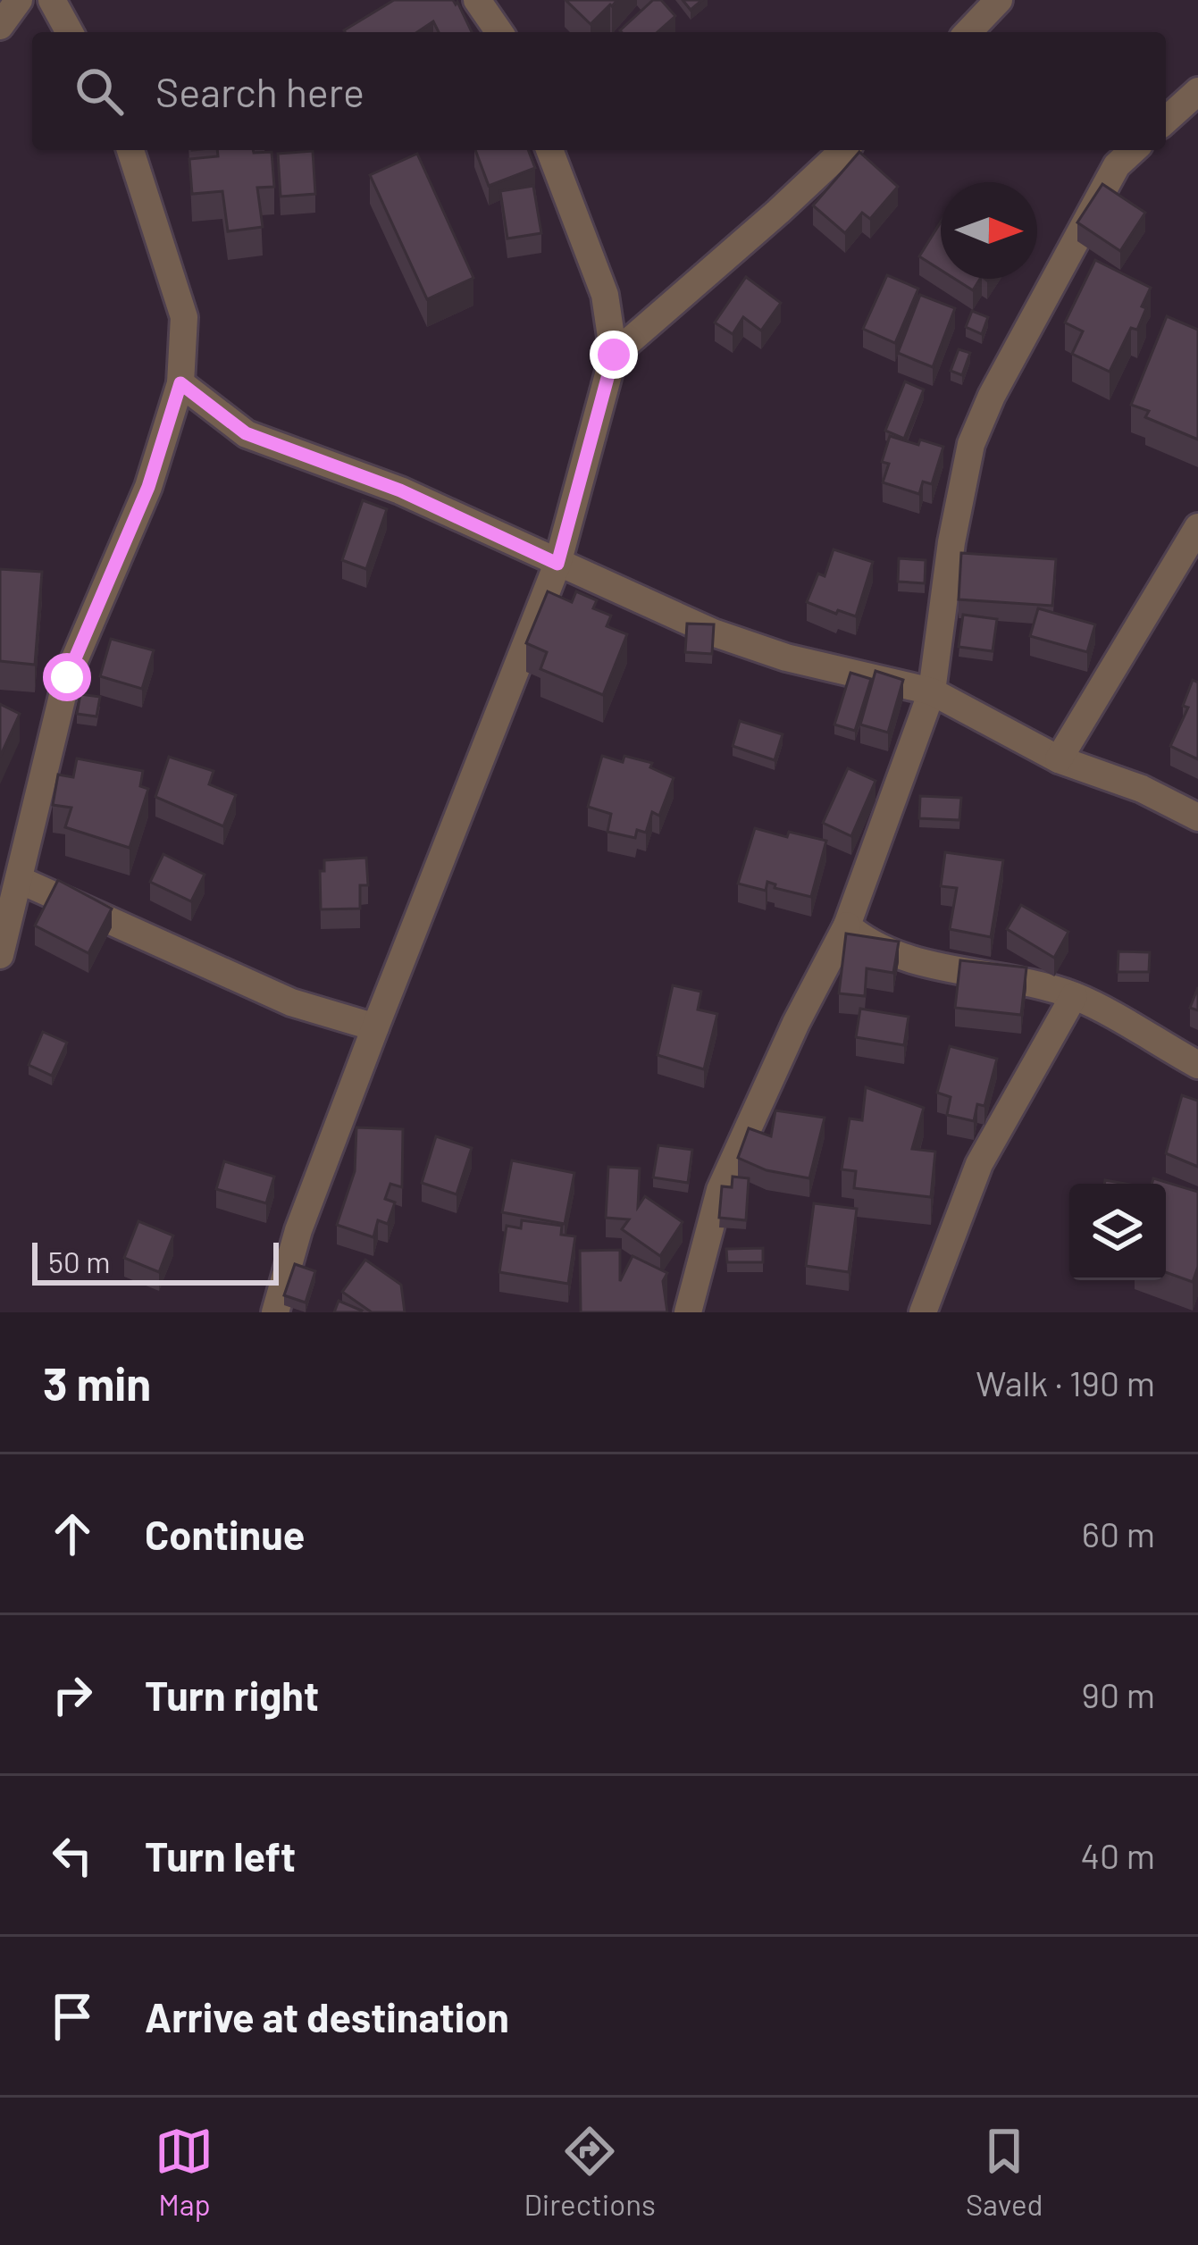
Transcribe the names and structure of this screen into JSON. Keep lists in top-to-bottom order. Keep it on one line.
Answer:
{"scale_bar":"50 m","north":"right","page":{"search":"Search here","scale":"50 m","heading":["3 min","Walk · 190 m"],"list":[["Continue","60 m"],["Turn right","90 m"],["Turn left","40 m"],"Arrive at destination"],"nav":["Map","Directions","Saved"]}}
